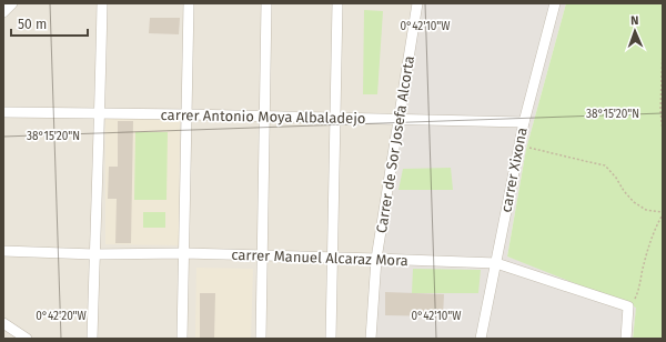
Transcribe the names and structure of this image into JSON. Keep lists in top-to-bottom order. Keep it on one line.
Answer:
{"streets":{"street":["carrer Antonio Moya Albaladejo","Carrer de Sor Josefa Alcorta","carrer Xixona","carrer Manuel Alcaraz Mora"]},"crossings":[["carrer Antonio Moya Albaladejo","Carrer de Sor Josefa Alcorta"],["carrer Antonio Moya Albaladejo","carrer Xixona"],["Carrer de Sor Josefa Alcorta","carrer Manuel Alcaraz Mora"],["carrer Xixona","carrer Manuel Alcaraz Mora"]],"scale_bar":"50 m","north":"top","coordinates":["0°42'10\"W","38°15'20\"N","0°42'20\"W"]}
